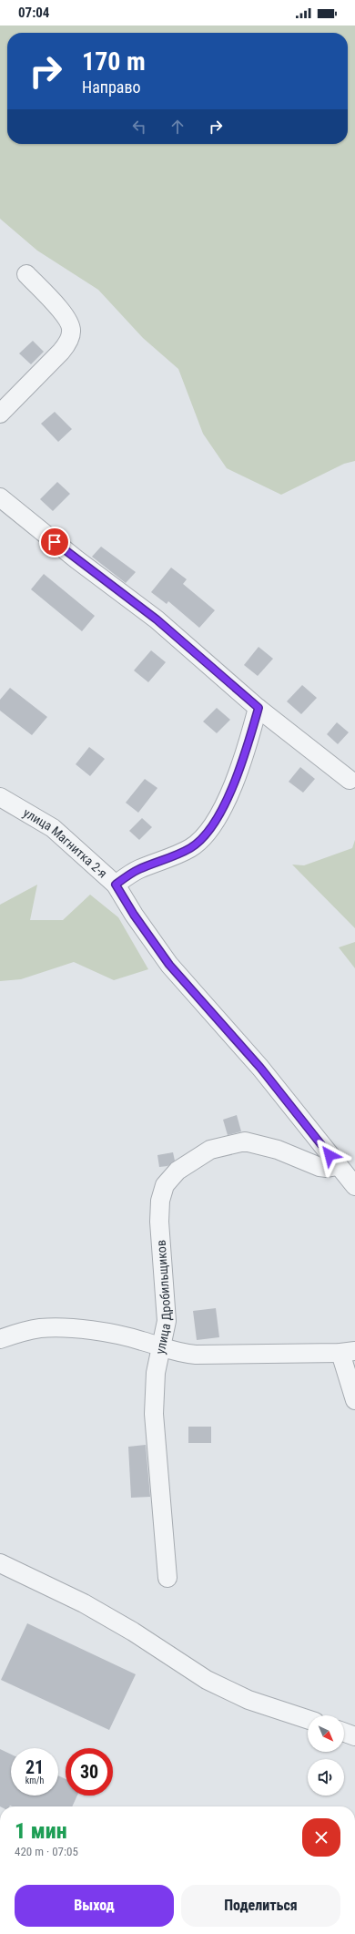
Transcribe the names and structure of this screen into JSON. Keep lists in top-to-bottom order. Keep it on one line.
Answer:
{"streets":{"street":["улица Магнитка 2-я","улица Дробильщиков"]},"crossings":[["улица Магнитка 2-я","улица Дробильщиков"]],"north":"bottom right","page":{"status":"07:04","turn":["170 m","Направо"],"speed":"21 km/h","limit":"30","heading":["1 мин","420 m · 07:05"],"buttons":["Выход","Поделиться"]}}
